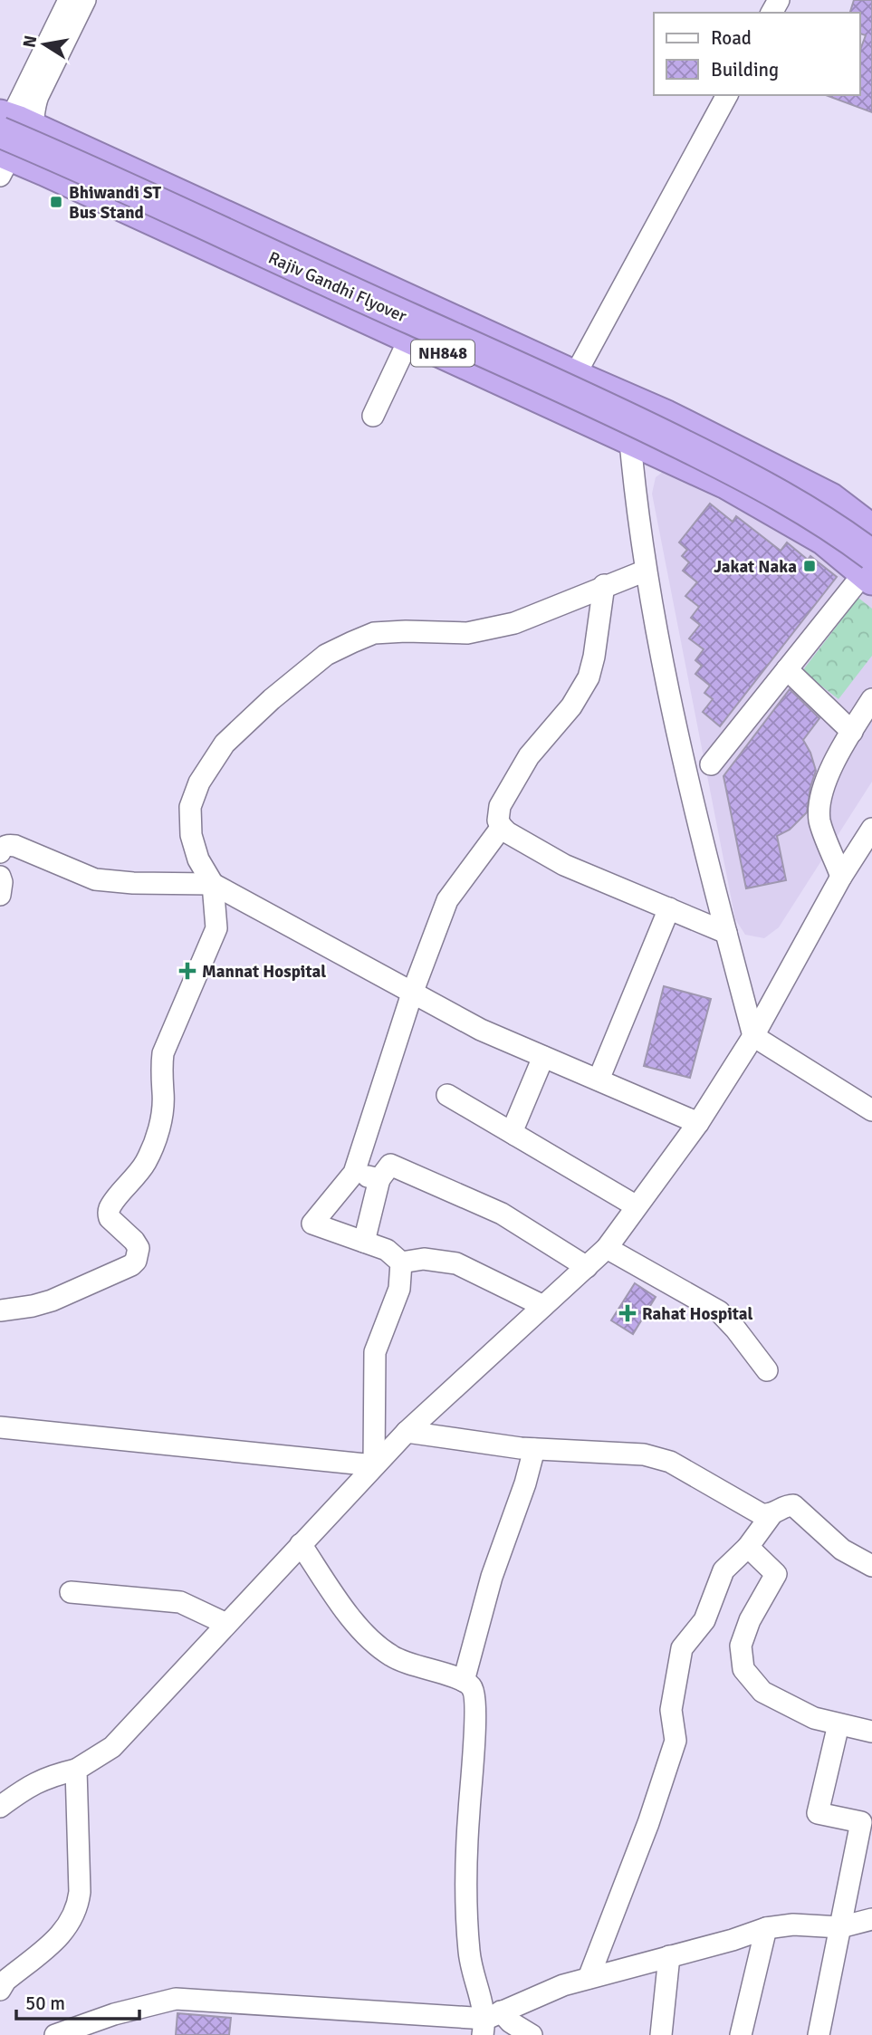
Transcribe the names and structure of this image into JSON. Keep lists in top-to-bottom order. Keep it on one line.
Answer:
{"streets":{"highway":["Rajiv Gandhi Flyover","NH848"]},"crossings":[["Rajiv Gandhi Flyover","NH848"]],"places":{"transit":["Bhiwandi ST Bus Stand","Jakat Naka"],"health":["Mannat Hospital","Rahat Hospital"]},"legend":["Road","Building"],"scale_bar":"50 m","north":"left"}
